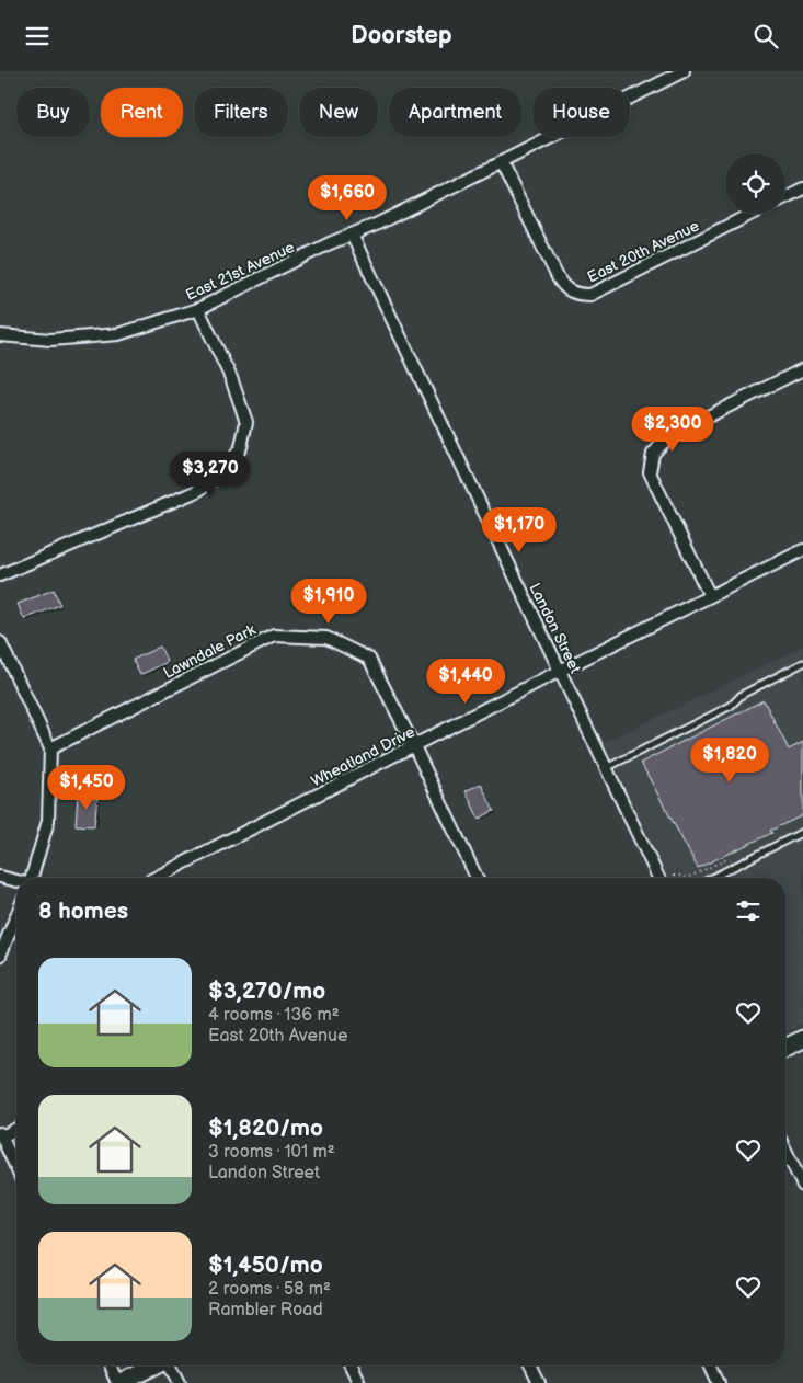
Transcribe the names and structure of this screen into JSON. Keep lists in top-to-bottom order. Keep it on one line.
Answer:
{"streets":{"street":["East 20th Avenue","East 21st Avenue","Landon Street","Lawndale Park","Wheatland Drive"]},"crossings":[["East 20th Avenue","East 21st Avenue"],["East 21st Avenue","Landon Street"],["Landon Street","Wheatland Drive"],["Lawndale Park","Wheatland Drive"]],"page":{"header":"Doorstep","chip":["Buy","Rent","Filters","New","Apartment","House"],"price":["$1,660","$2,300","$3,270","$1,170","$1,910","$1,440","$1,820","$1,450"],"heading":"8 homes","list":[{"name":"$3,270/mo","note":"4 rooms · 136 m² · East 20th Avenue"},{"name":"$1,820/mo","note":"3 rooms · 101 m² · Landon Street"},{"name":"$1,450/mo","note":"2 rooms · 58 m² · Rambler Road"}]}}
